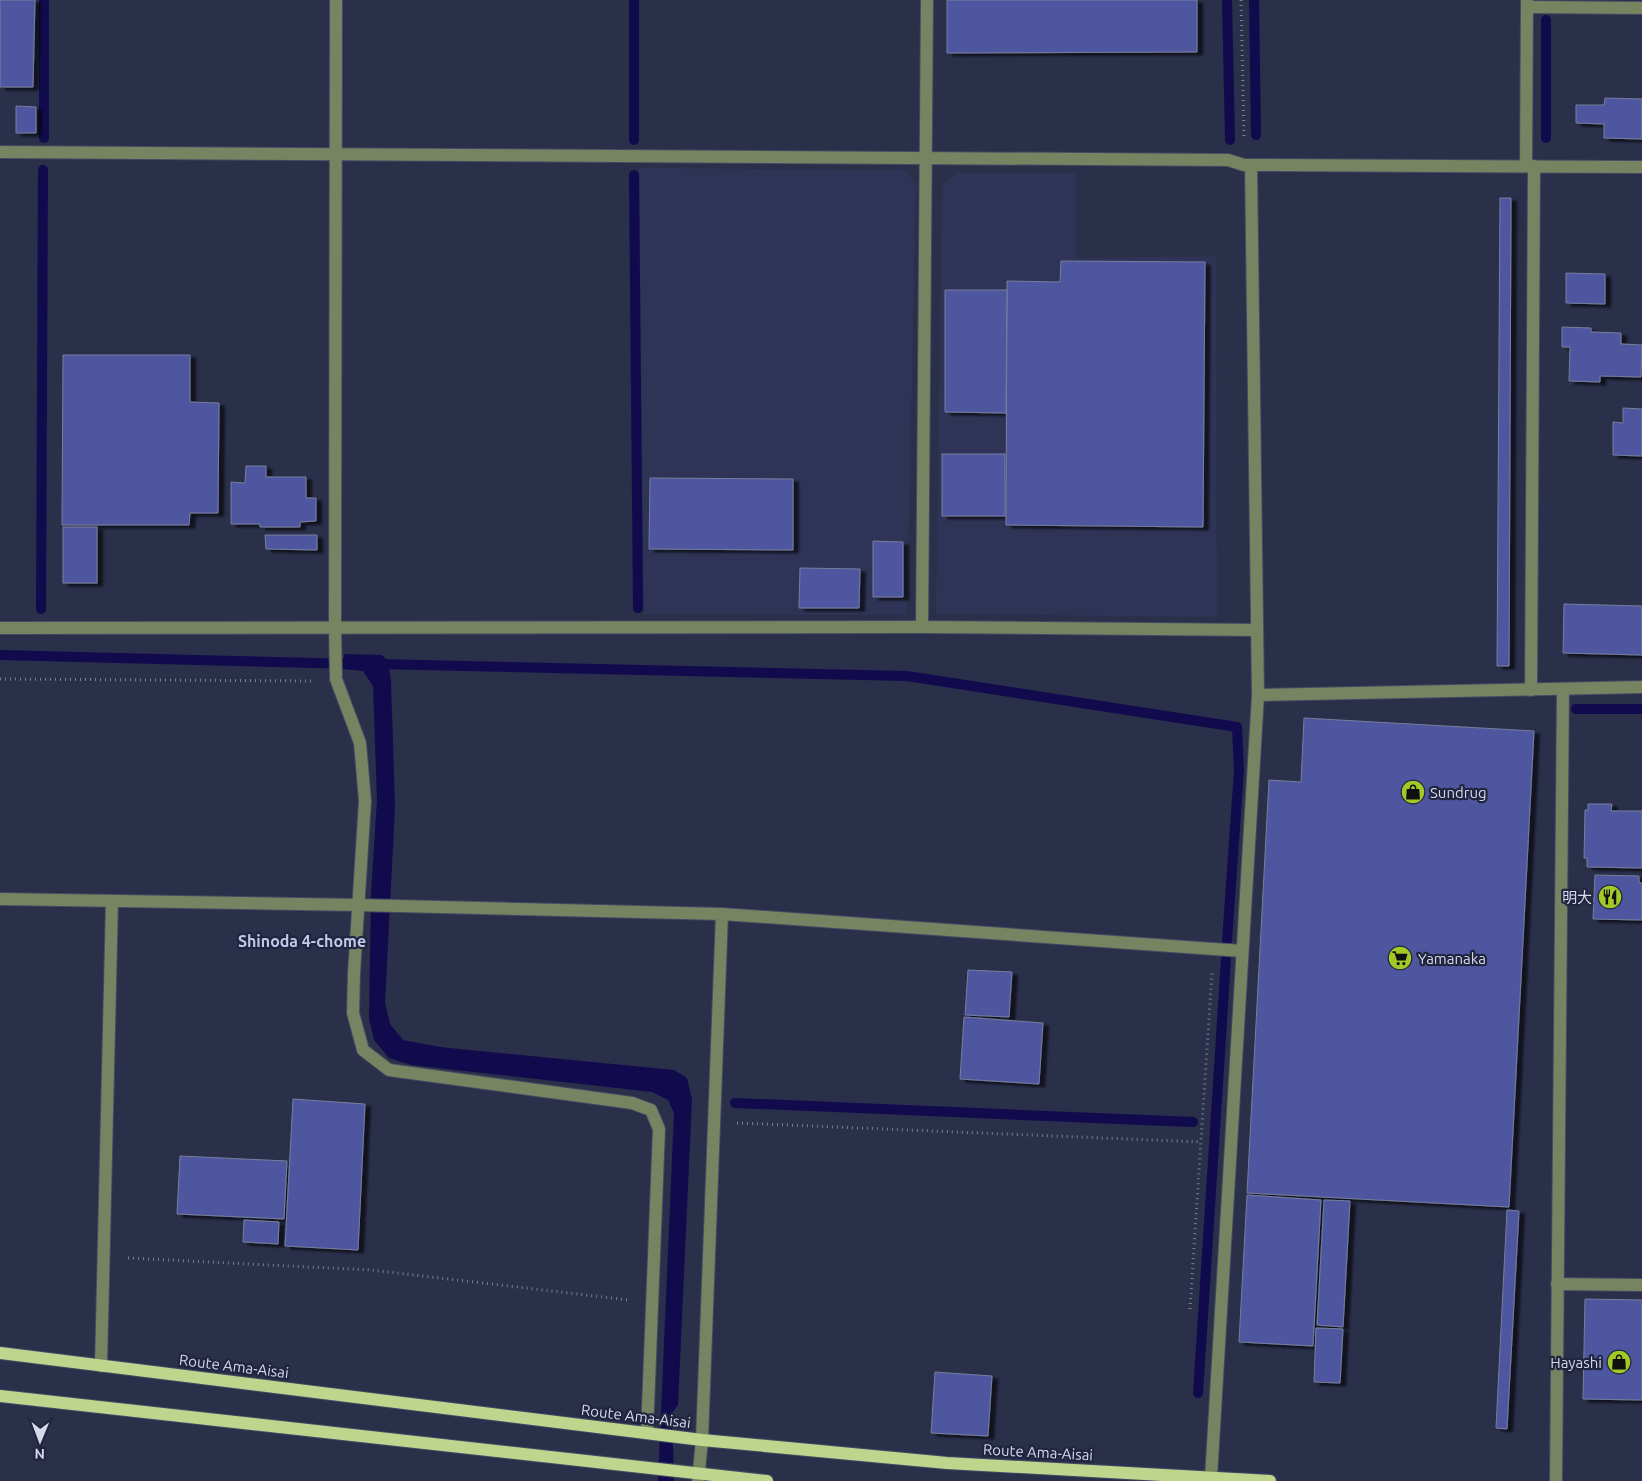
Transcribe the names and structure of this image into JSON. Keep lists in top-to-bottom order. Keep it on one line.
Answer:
{"streets":{"main road":["Route Ama-Aisai"]},"districts":["Shinoda 4-chome"],"places":{"shop":["Sundrug","Hayashi"],"restaurant":["明大"],"supermarket":["Yamanaka"]},"north":"bottom"}
